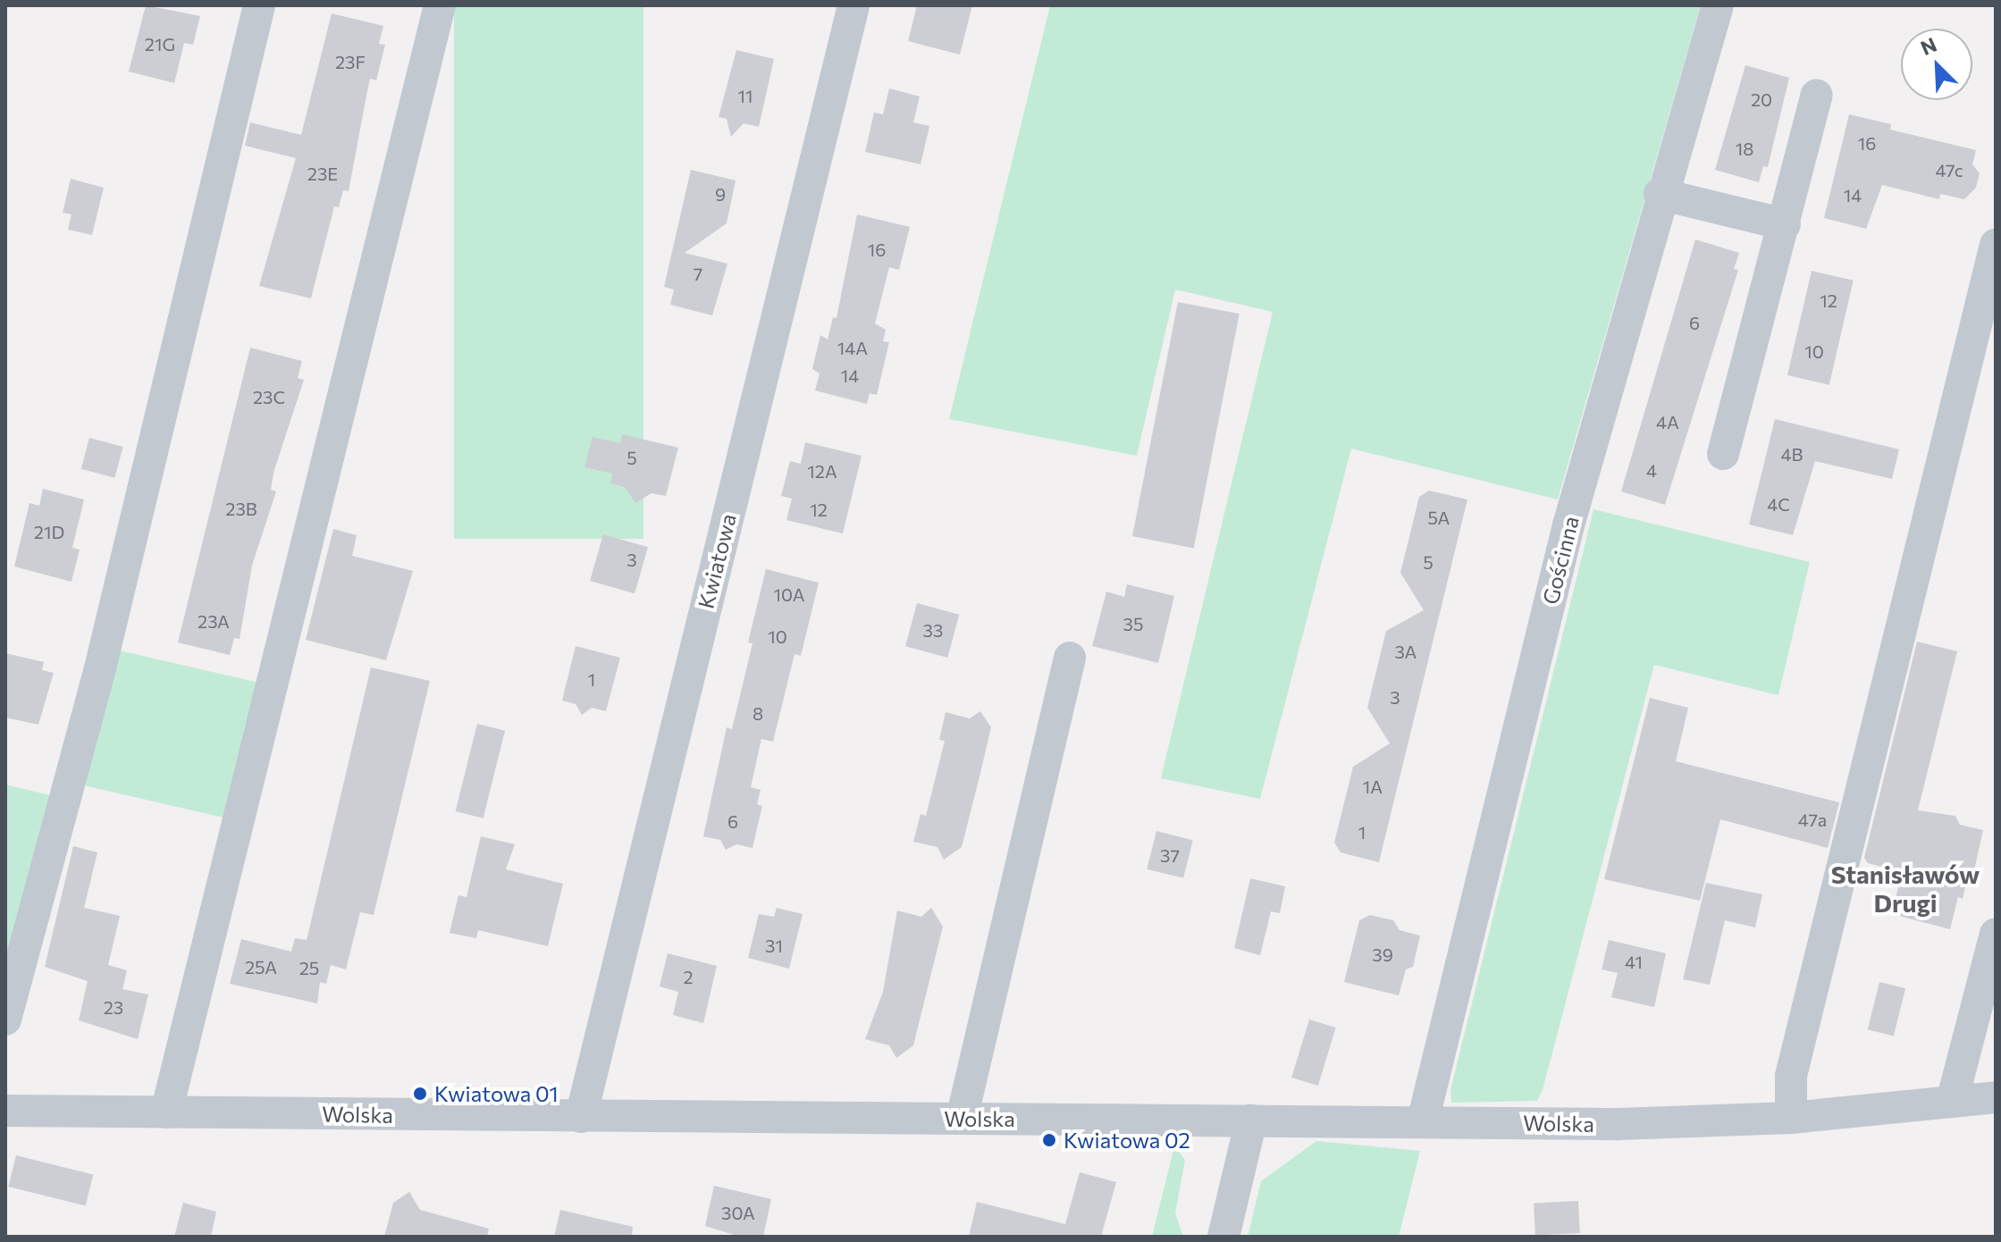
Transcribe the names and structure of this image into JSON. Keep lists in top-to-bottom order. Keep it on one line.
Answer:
{"streets":{"street":["Gościnna","Kwiatowa","Wolska"]},"crossings":[["Gościnna","Wolska"],["Kwiatowa","Wolska"]],"districts":["Stanisławów Drugi"],"places":["Kwiatowa 01","Kwiatowa 02"],"house_numbers":["21G","23F","11","20","16","18","47c","23E","9","14","16","7","12","6","14A","10","14","23C","4A","4B","5","4","12A","4C","23B","12","5A","21D","3","5","10A","23A","35","33","10","3A","1","3","8","1A","47a","6","1","37","31","39","41","25A","25","2","23","30A"],"north":"top left"}
